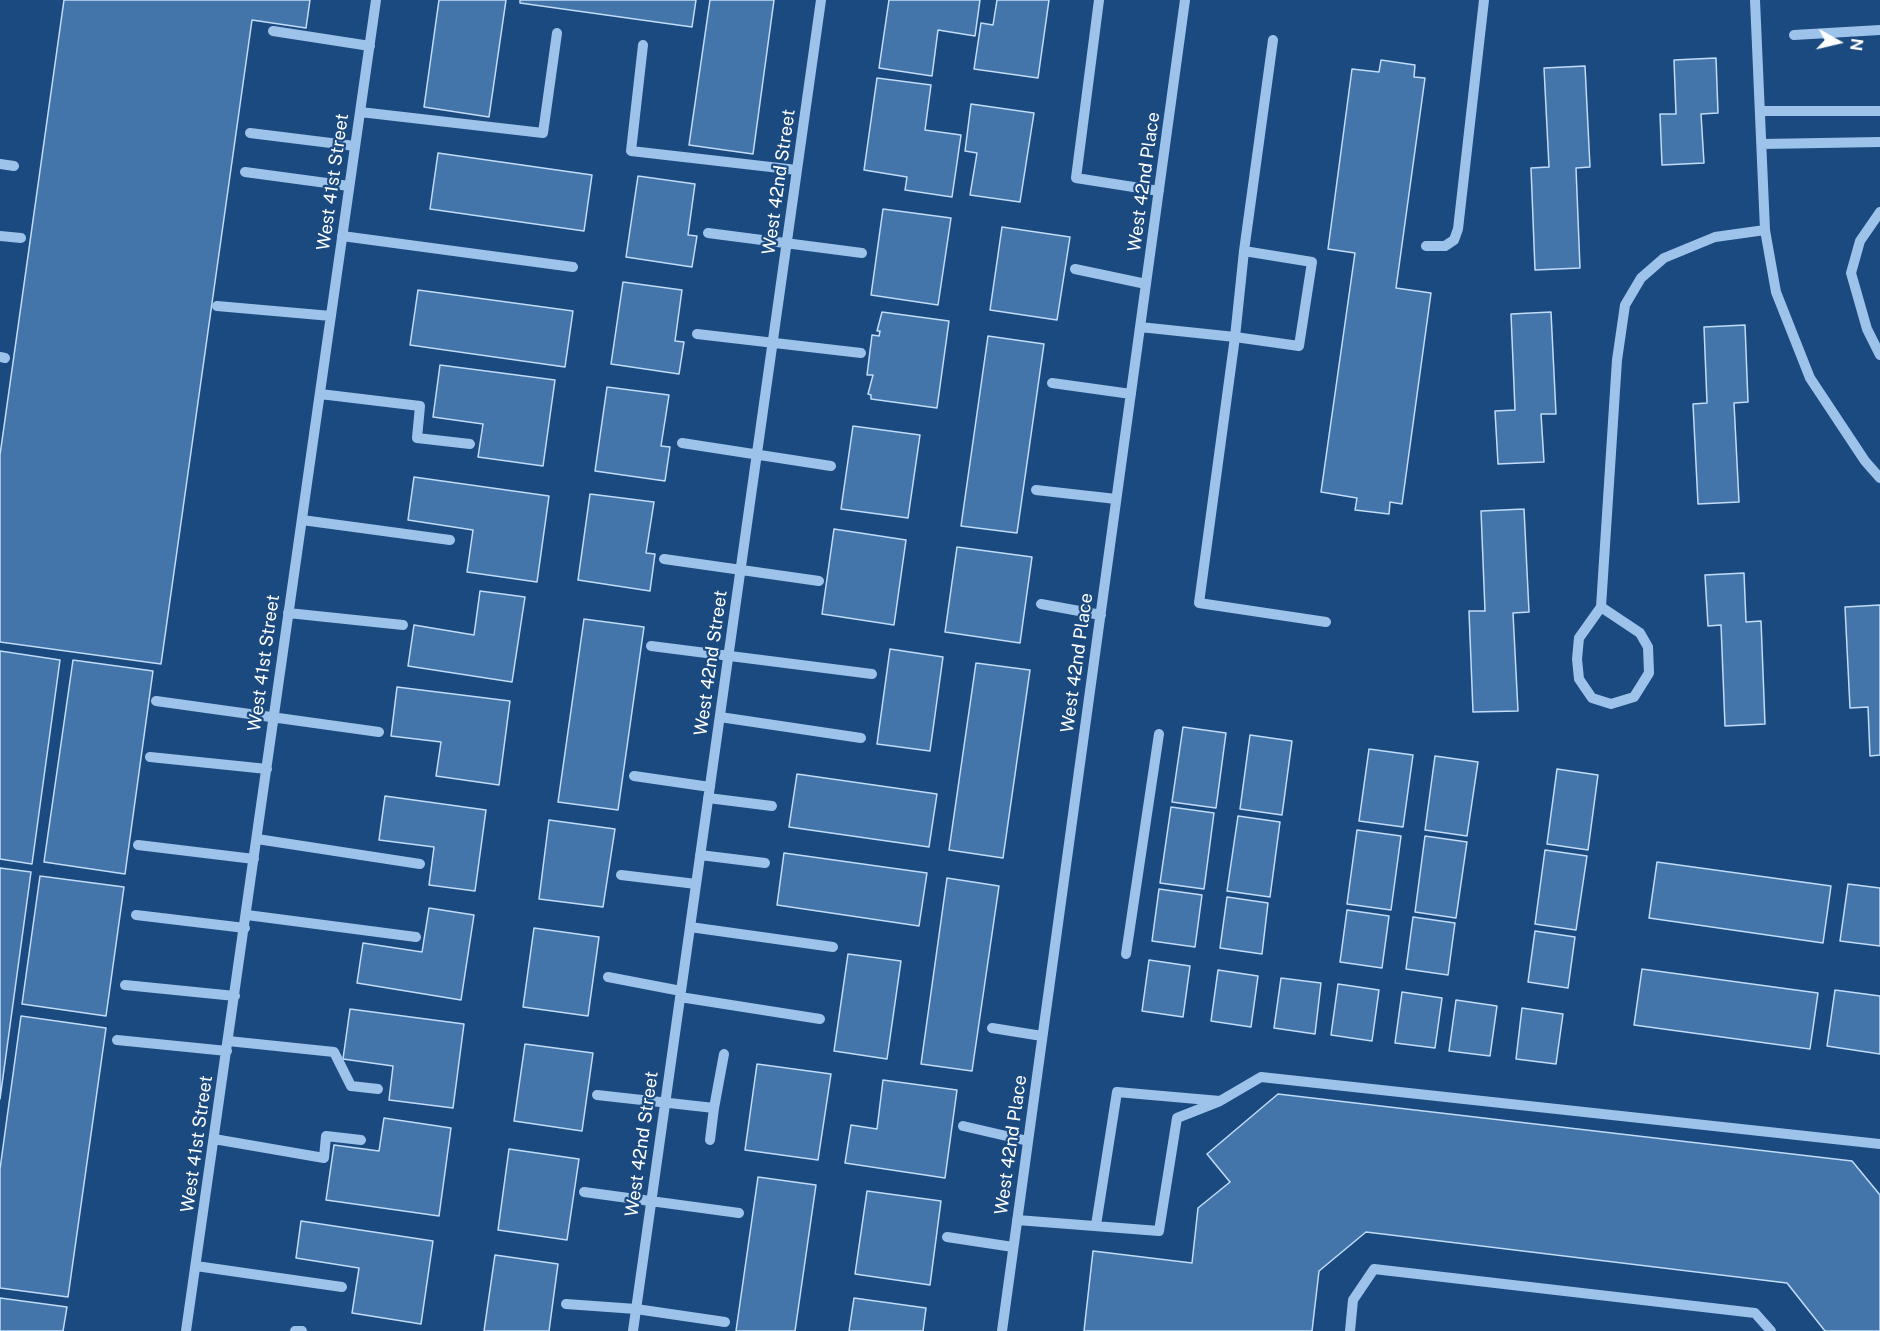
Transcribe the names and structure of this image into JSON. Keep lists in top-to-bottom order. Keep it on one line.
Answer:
{"streets":{"street":["West 41st Street","West 42nd Street","West 42nd Place"]},"north":"right"}
